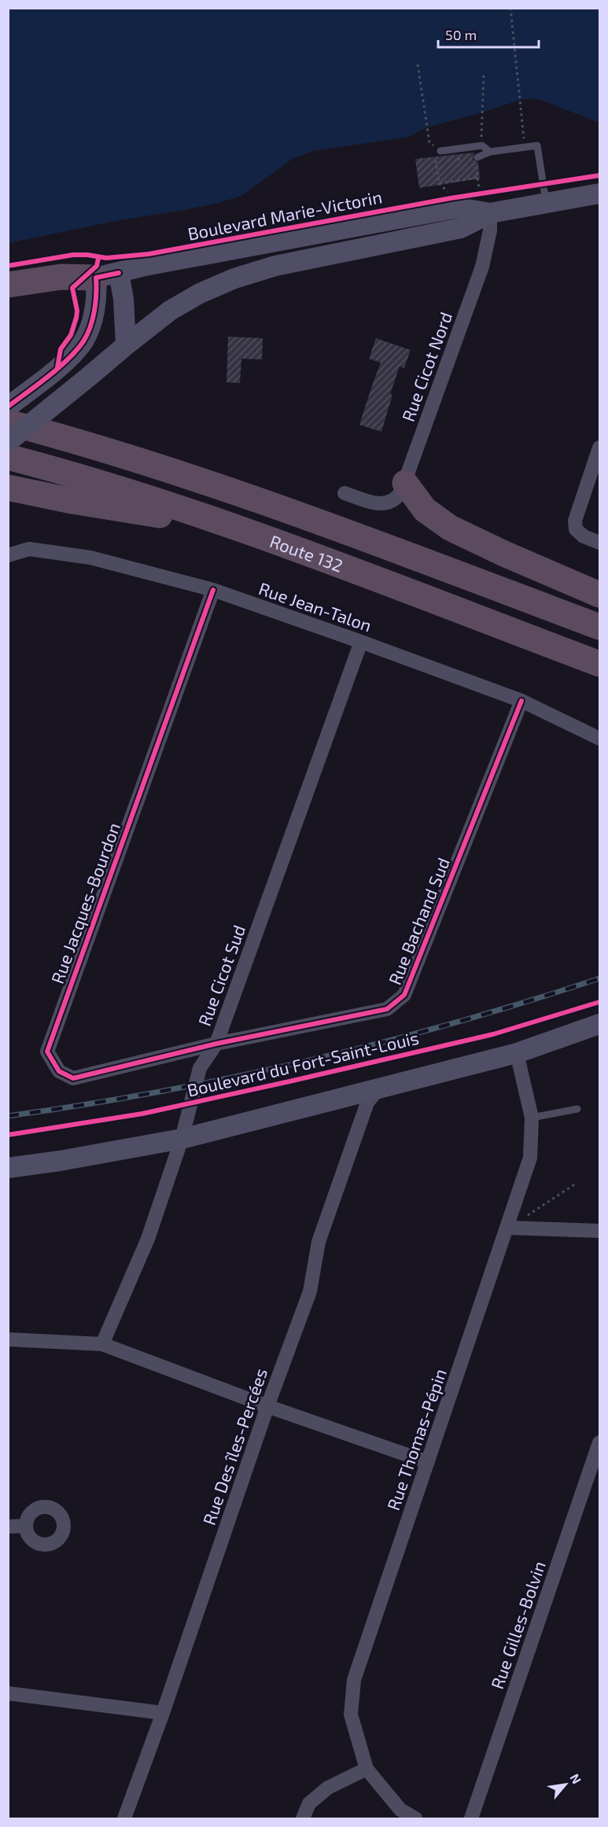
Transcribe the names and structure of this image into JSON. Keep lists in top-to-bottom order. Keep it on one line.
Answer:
{"streets":{"highway":["Route 132"],"street":["Boulevard Marie-Victorin","Rue Cicot Nord","Rue Jean-Talon","Rue Jacques-Bourdon","Rue Bachand Sud","Rue Cicot Sud","Rue Thomas-Pépin","Rue Des îles-Percées","Rue Gilles-Bolvin"],"cycle path":["Boulevard du Fort-Saint-Louis"]},"crossings":[["Boulevard Marie-Victorin","Rue Cicot Nord"],["Rue Jean-Talon","Rue Jacques-Bourdon"],["Rue Jean-Talon","Rue Bachand Sud"],["Rue Jean-Talon","Rue Cicot Sud"],["Rue Jacques-Bourdon","Rue Bachand Sud"],["Rue Jacques-Bourdon","Rue Cicot Sud"],["Rue Bachand Sud","Rue Cicot Sud"]],"scale_bar":"50 m","north":"top right"}
